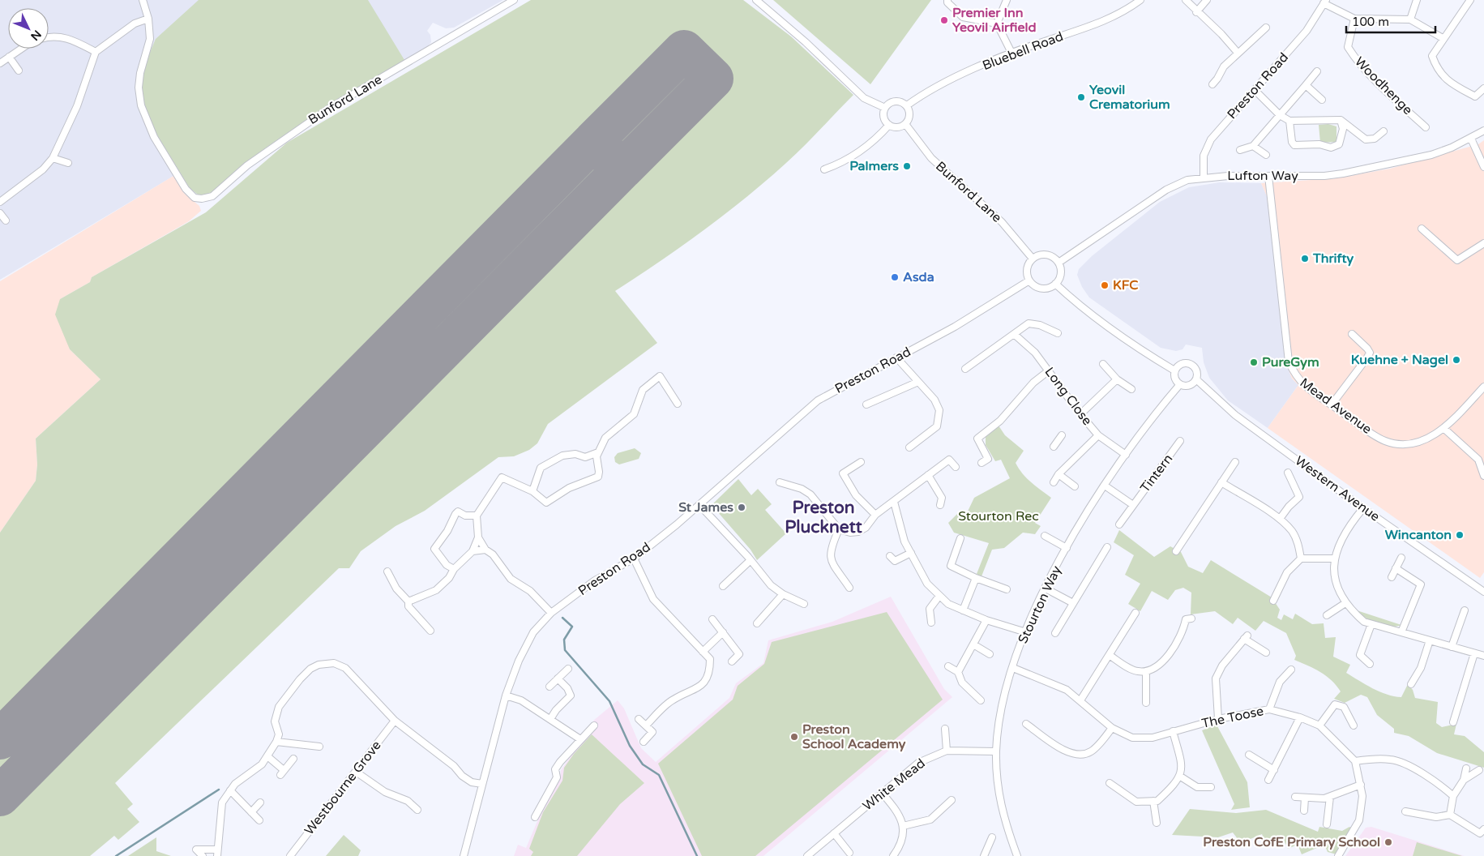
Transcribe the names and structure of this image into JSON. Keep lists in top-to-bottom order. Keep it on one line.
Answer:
{"streets":{"street":["Bluebell Road","Preston Road","Woodhenge","Bunford Lane","Lufton Way","Long Close","Mead Avenue","Tintern","Western Avenue","Stourton Way","The Toose","White Mead","Westbourne Grove"]},"crossings":[["Bluebell Road","Bunford Lane"],["Preston Road","Bunford Lane"],["Preston Road","Lufton Way"],["Bunford Lane","Lufton Way"],["Lufton Way","Mead Avenue"],["Long Close","Stourton Way"],["Tintern","Stourton Way"],["Western Avenue","Stourton Way"],["Stourton Way","The Toose"],["Stourton Way","White Mead"]],"districts":["Preston Plucknett"],"parks":["Stourton Rec"],"places":["Premier Inn Yeovil Airfield","Yeovil Crematorium","Palmers","Thrifty","Asda","KFC","Kuehne + Nagel","PureGym","St James","Wincanton","Preston School Academy","Preston CofE Primary School"],"scale_bar":"100 m","north":"bottom right"}
